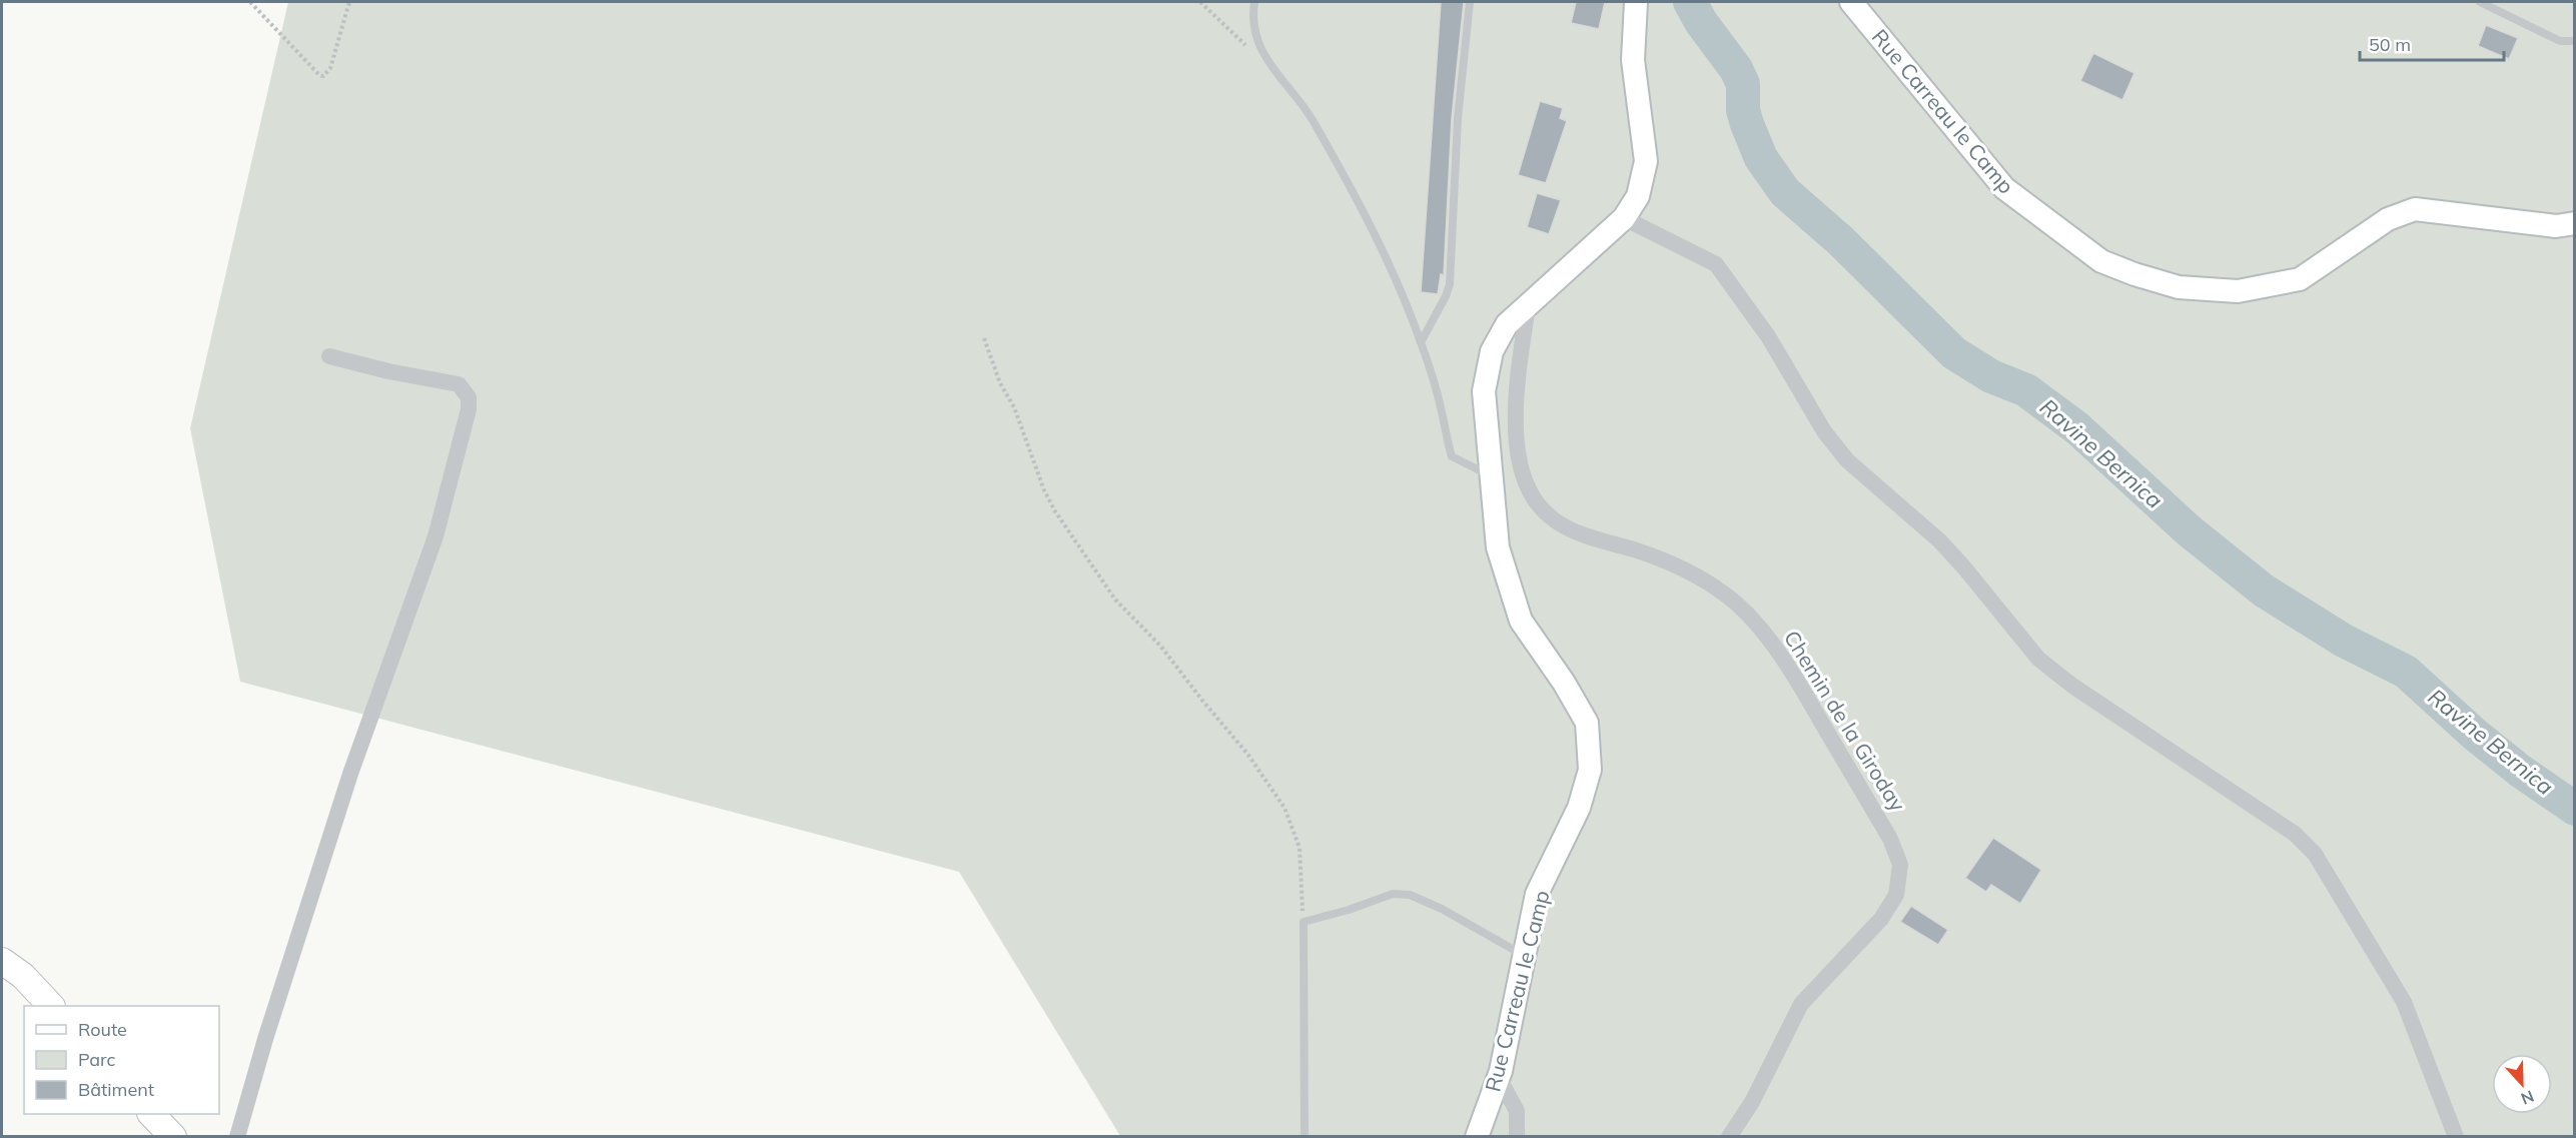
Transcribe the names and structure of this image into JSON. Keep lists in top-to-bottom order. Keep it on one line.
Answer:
{"streets":{"main road":["Rue Carreau le Camp"],"street":["Chemin de la Giroday"]},"crossings":[["Rue Carreau le Camp","Chemin de la Giroday"]],"water":["Ravine Bernica"],"legend":["Route","Parc","Bâtiment"],"scale_bar":"50 m","north":"bottom"}
